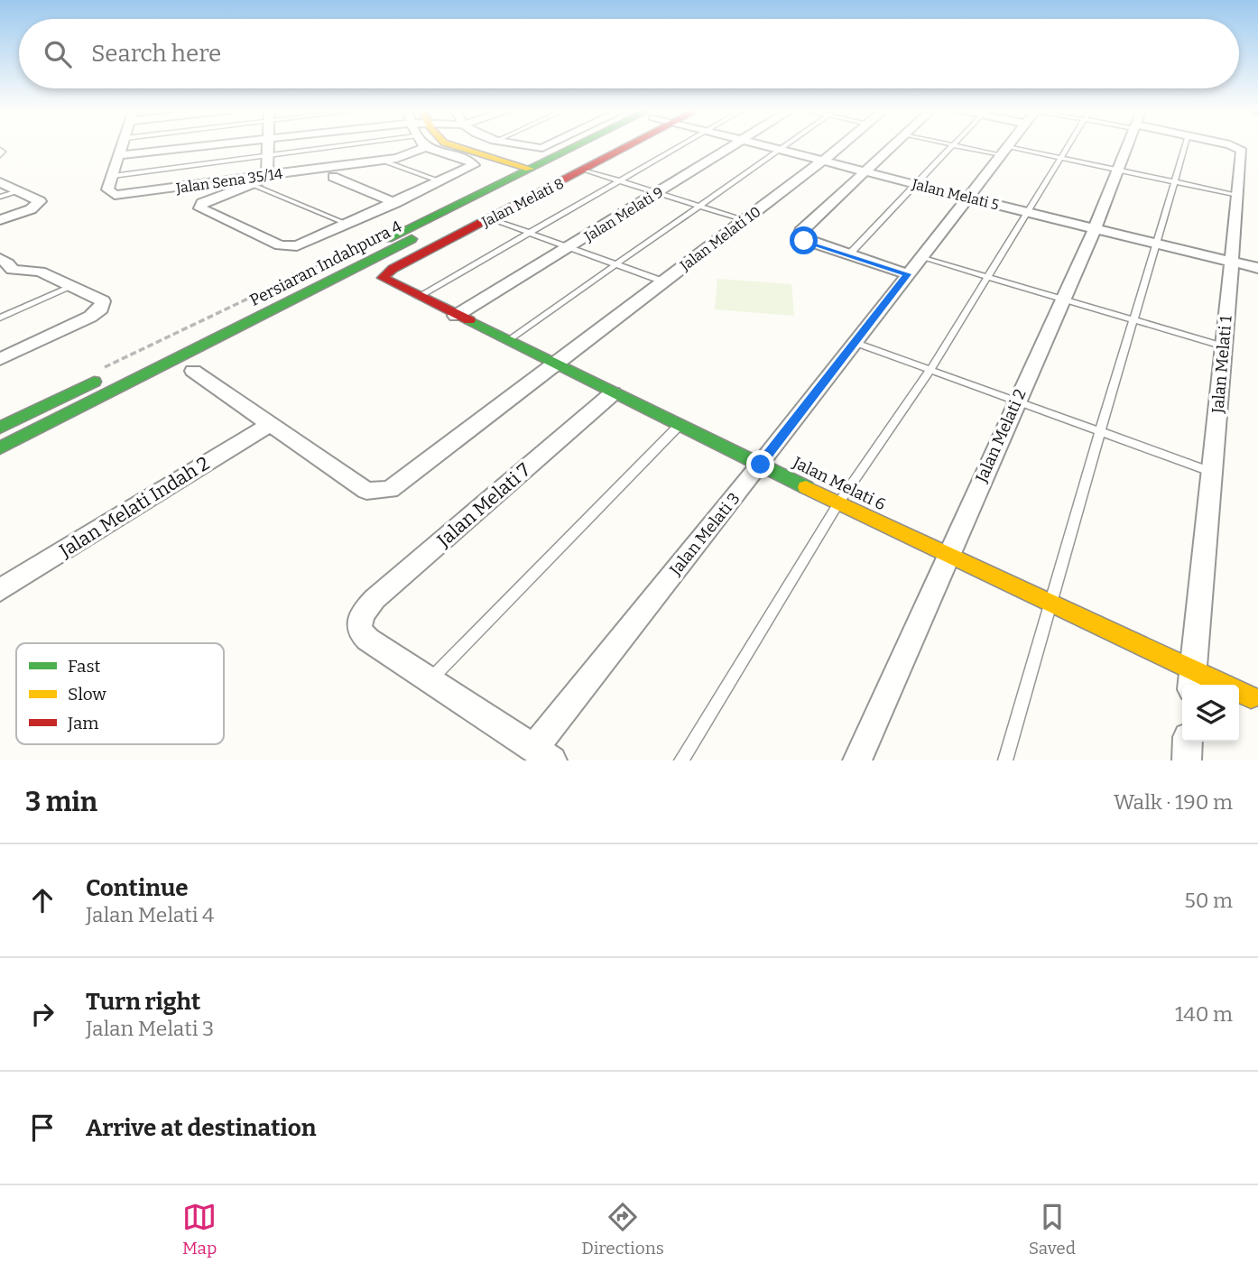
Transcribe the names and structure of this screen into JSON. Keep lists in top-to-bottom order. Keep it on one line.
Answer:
{"streets":{"street":["Jalan Sena 35/14","Jalan Melati 5","Jalan Melati 8","Jalan Melati 9","Jalan Melati 10","Persiaran Indahpura 4","Jalan Melati 1","Jalan Melati 2","Jalan Melati 6","Jalan Melati 7","Jalan Melati Indah 2","Jalan Melati 3"]},"crossings":[["Jalan Melati 5","Jalan Melati 10"],["Jalan Melati 5","Jalan Melati 1"],["Jalan Melati 5","Jalan Melati 2"],["Jalan Melati 5","Jalan Melati 3"],["Jalan Melati 8","Jalan Melati 6"],["Jalan Melati 9","Jalan Melati 6"],["Jalan Melati 10","Jalan Melati 6"],["Jalan Melati 10","Jalan Melati Indah 2"],["Jalan Melati 1","Jalan Melati 6"],["Jalan Melati 2","Jalan Melati 6"],["Jalan Melati 6","Jalan Melati 7"],["Jalan Melati 6","Jalan Melati 3"]],"legend":["Fast","Slow","Jam"],"page":{"search":"Search here","heading":["3 min","Walk · 190 m"],"list":[["Continue","Jalan Melati 4","50 m"],["Turn right","Jalan Melati 3","140 m"],"Arrive at destination"],"nav":["Map","Directions","Saved"]}}
